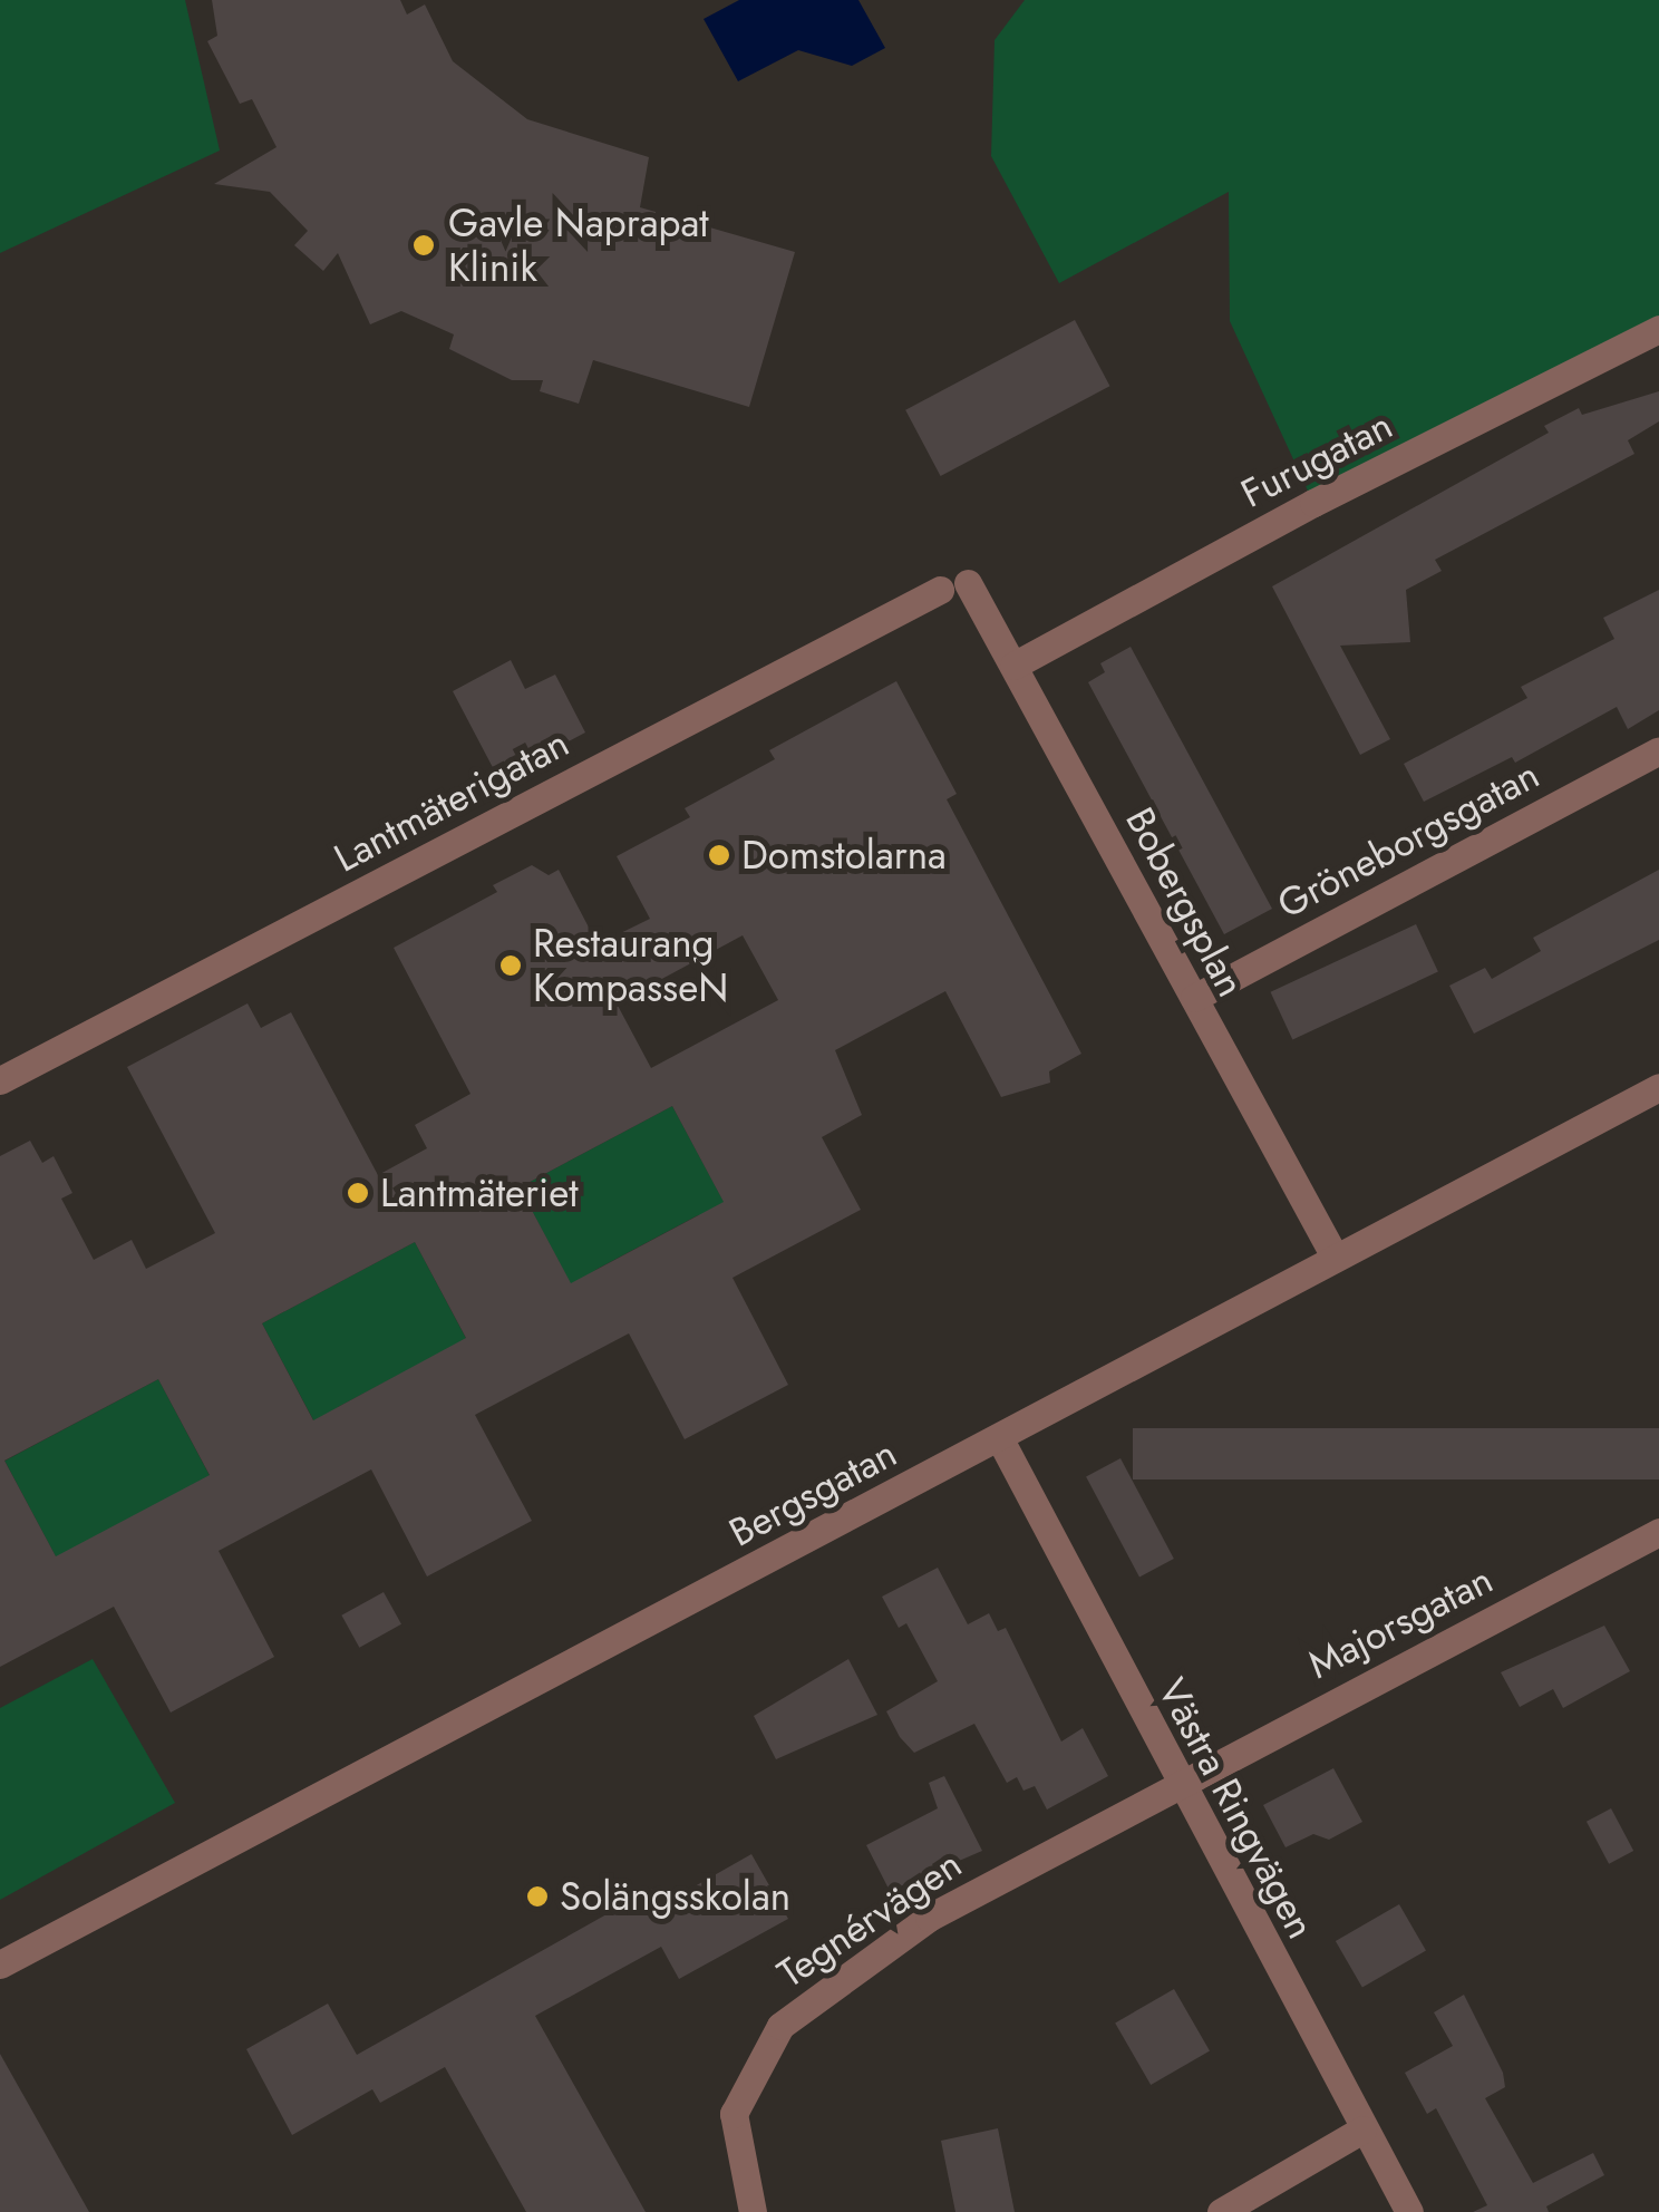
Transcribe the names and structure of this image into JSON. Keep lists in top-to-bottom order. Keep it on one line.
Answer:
{"streets":{"street":["Furugatan","Lantmäterigatan","Gröneborgsgatan","Bobergsplan","Bergsgatan","Majorsgatan","Västra Ringvägen","Tegnérvägen"]},"crossings":[["Furugatan","Bobergsplan"],["Gröneborgsgatan","Bobergsplan"],["Bobergsplan","Bergsgatan"],["Bergsgatan","Västra Ringvägen"],["Majorsgatan","Västra Ringvägen"],["Majorsgatan","Tegnérvägen"],["Västra Ringvägen","Tegnérvägen"]],"places":["Gavle Naprapat Klinik","Domstolarna","Restaurang KompasseN","Lantmäteriet","Solängsskolan"]}
